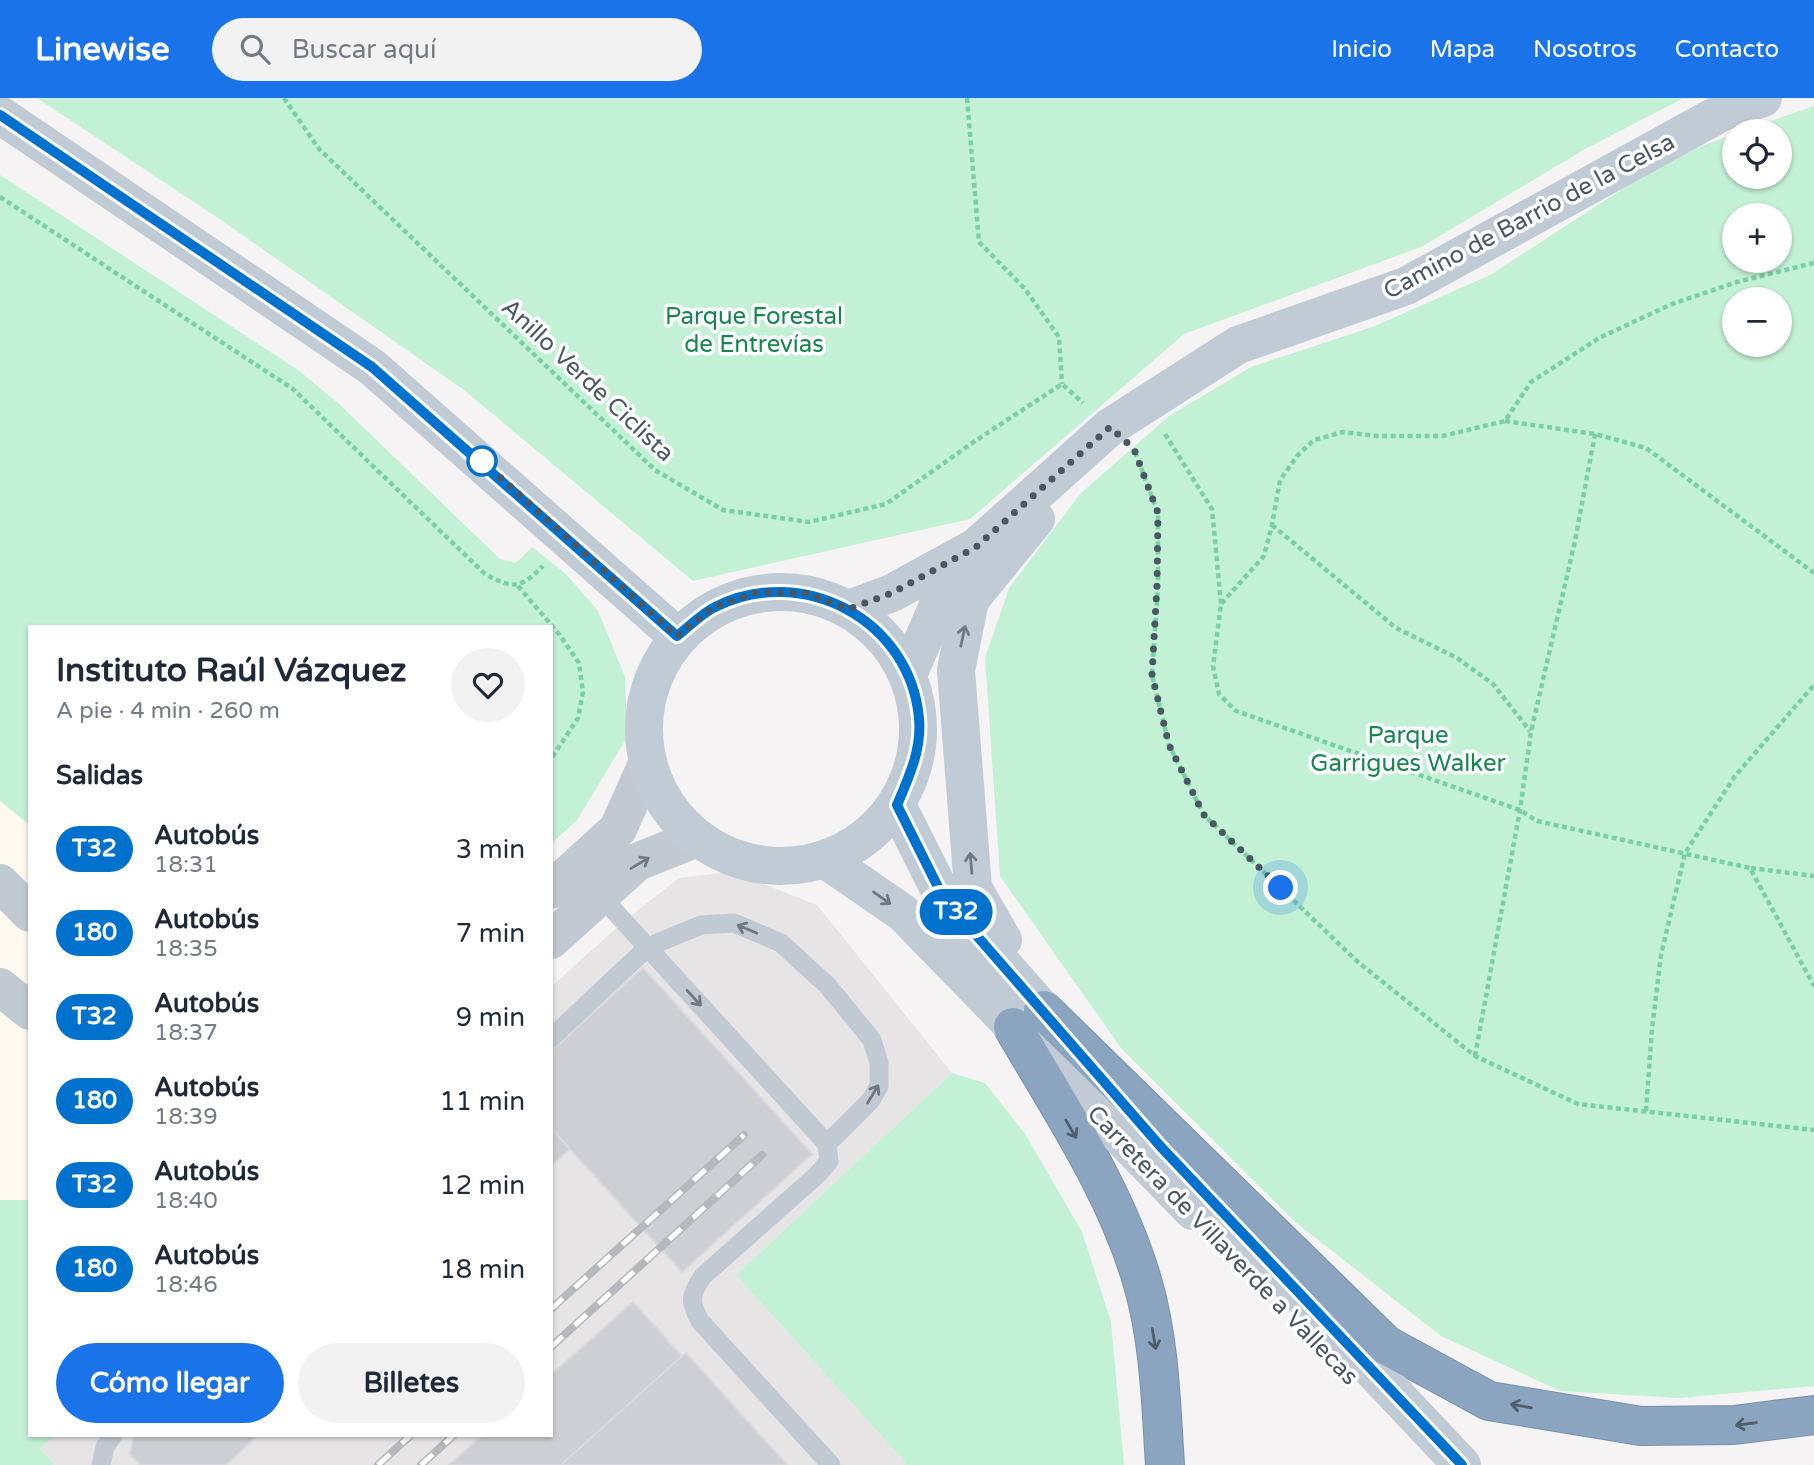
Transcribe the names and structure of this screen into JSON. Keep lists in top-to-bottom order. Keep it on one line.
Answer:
{"streets":{"main road":["Camino de Barrio de la Celsa","Carretera de Villaverde a Vallecas"],"path":["Anillo Verde Ciclista"]},"crossings":[["Camino de Barrio de la Celsa","Carretera de Villaverde a Vallecas"]],"parks":["Parque Forestal de Entrevías","Parque Garrigues Walker"],"lines":["bus line T32"],"page":{"header":"Linewise","search":"Buscar aquí","nav":["Inicio","Mapa","Nosotros","Contacto"],"on_map":"T32","map_buttons":["+","−"],"heading":[["Instituto Raúl Vázquez","A pie · 4 min · 260 m"],"Salidas"],"list":[{"mark":"T32","name":"Autobús","note":"18:31","value":"3 min"},{"mark":"180","name":"Autobús","note":"18:35","value":"7 min"},{"mark":"T32","name":"Autobús","note":"18:37","value":"9 min"},{"mark":"180","name":"Autobús","note":"18:39","value":"11 min"},{"mark":"T32","name":"Autobús","note":"18:40","value":"12 min"},{"mark":"180","name":"Autobús","note":"18:46","value":"18 min"}],"buttons":["Cómo llegar","Billetes"]}}
